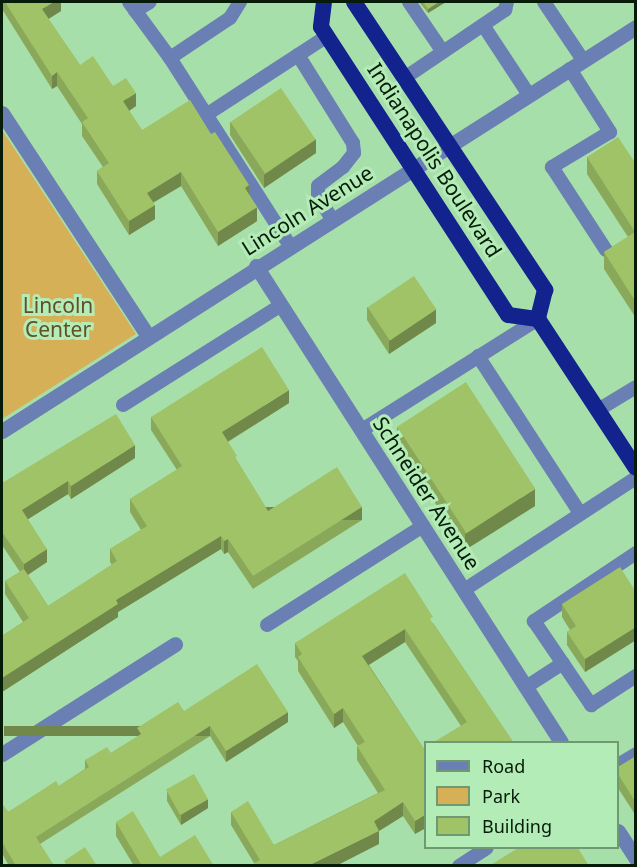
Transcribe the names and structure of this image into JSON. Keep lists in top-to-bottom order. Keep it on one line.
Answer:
{"streets":{"highway":["Indianapolis Boulevard"],"street":["Lincoln Avenue","Schneider Avenue"]},"crossings":[["Indianapolis Boulevard","Lincoln Avenue"],["Lincoln Avenue","Schneider Avenue"]],"parks":["Lincoln Center"],"legend":["Road","Park","Building"]}
